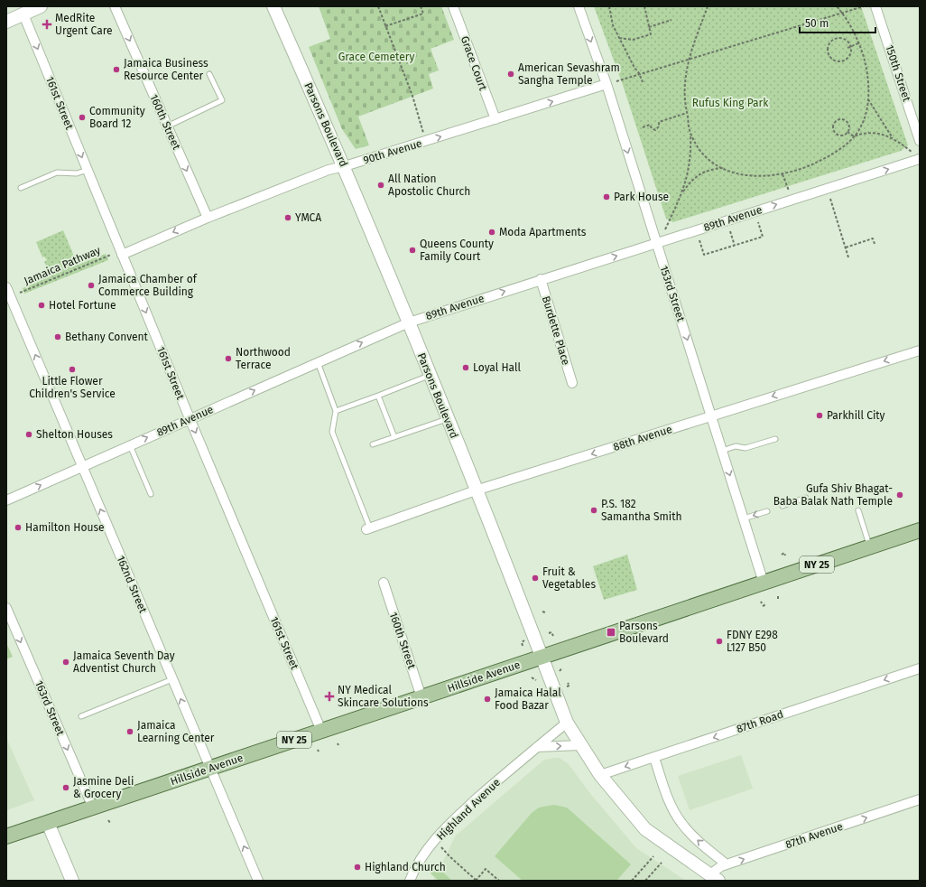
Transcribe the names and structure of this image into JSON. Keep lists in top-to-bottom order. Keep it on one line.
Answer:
{"streets":{"main road":["NY 25","Hillside Avenue"],"street":["Grace Court","150th Street","161st Street","160th Street","Parsons Boulevard","90th Avenue","89th Avenue","153rd Street","Burdette Place","88th Avenue","162nd Street","163rd Street","87th Road","Highland Avenue","87th Avenue"],"path":["Jamaica Pathway"]},"crossings":[["Grace Court","90th Avenue"],["161st Street","90th Avenue"],["161st Street","89th Avenue"],["161st Street","Hillside Avenue"],["160th Street","90th Avenue"],["160th Street","Hillside Avenue"],["Parsons Boulevard","90th Avenue"],["Parsons Boulevard","89th Avenue"],["Parsons Boulevard","88th Avenue"],["Parsons Boulevard","Hillside Avenue"],["Parsons Boulevard","87th Road"],["Parsons Boulevard","Highland Avenue"],["Parsons Boulevard","87th Avenue"],["90th Avenue","153rd Street"],["89th Avenue","153rd Street"],["89th Avenue","Burdette Place"],["89th Avenue","162nd Street"],["153rd Street","88th Avenue"],["153rd Street","Hillside Avenue"],["162nd Street","Hillside Avenue"],["Hillside Avenue","163rd Street"]],"one_way":["161st Street","160th Street","89th Avenue","153rd Street","88th Avenue","162nd Street","163rd Street","87th Road","87th Avenue"],"parks":["Grace Cemetery","Rufus King Park"],"places":{"health":["MedRite Urgent Care","NY Medical Skincare Solutions"],"other":["Jamaica Business Resource Center","American Sevashram Sangha Temple","Community Board 12","All Nation Apostolic Church","Park House","YMCA","Moda Apartments","Queens County Family Court","Jamaica Chamber of Commerce Building","Hotel Fortune","Bethany Convent","Northwood Terrace","Loyal Hall","Little Flower Children's Service","Parkhill City","Shelton Houses","Gufa Shiv Bhagat- Baba Balak Nath Temple","P.S. 182 Samantha Smith","Hamilton House","Fruit & Vegetables","FDNY E298 L127 B50","Jamaica Seventh Day Adventist Church","Jamaica Halal Food Bazar","Jamaica Learning Center","Jasmine Deli & Grocery","Highland Church"],"transit":["Parsons Boulevard"]},"scale_bar":"50 m"}
